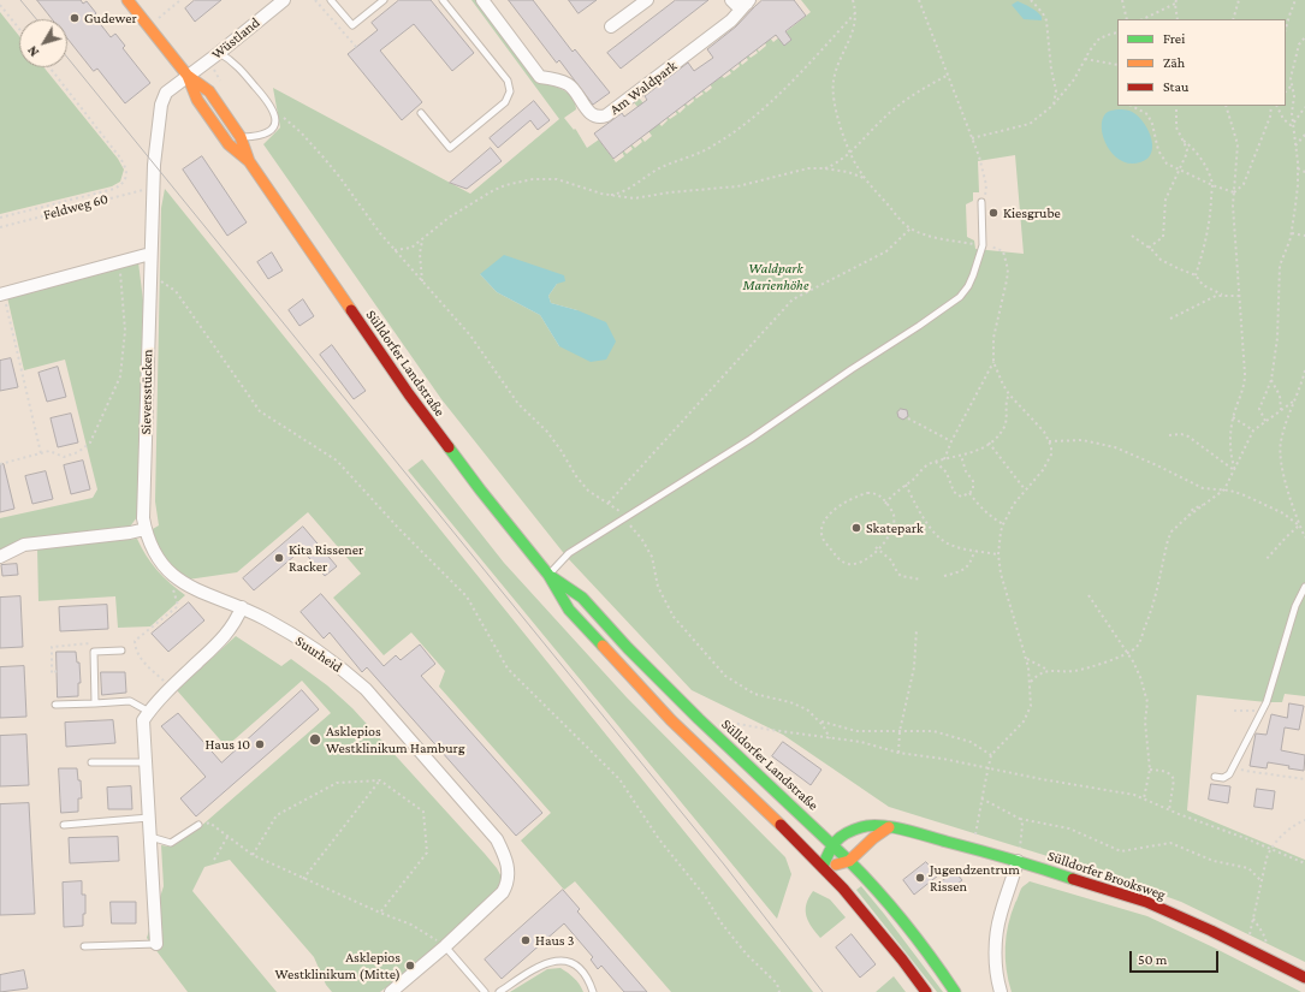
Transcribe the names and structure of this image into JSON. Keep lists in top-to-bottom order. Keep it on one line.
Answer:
{"streets":{"main road":["Sülldorfer Landstraße","Sülldorfer Brooksweg"],"street":["Wüstland","Am Waldpark","Sieversstücken","Suurheid"],"path":["Feldweg 60"]},"crossings":[["Wüstland","Sülldorfer Landstraße"],["Wüstland","Sieversstücken"],["Feldweg 60","Sieversstücken"],["Sülldorfer Landstraße","Sieversstücken"],["Sülldorfer Landstraße","Sülldorfer Brooksweg"],["Sieversstücken","Suurheid"]],"parks":["Waldpark Marienhöhe"],"places":["Gudewer","Kiesgrube","Skatepark","Kita Rissener Racker","Asklepios Westklinikum Hamburg","Haus 10","Jugendzentrum Rissen","Haus 3","Asklepios Westklinikum (Mitte)"],"legend":["Frei","Zäh","Stau"],"scale_bar":"50 m","north":"bottom left"}
